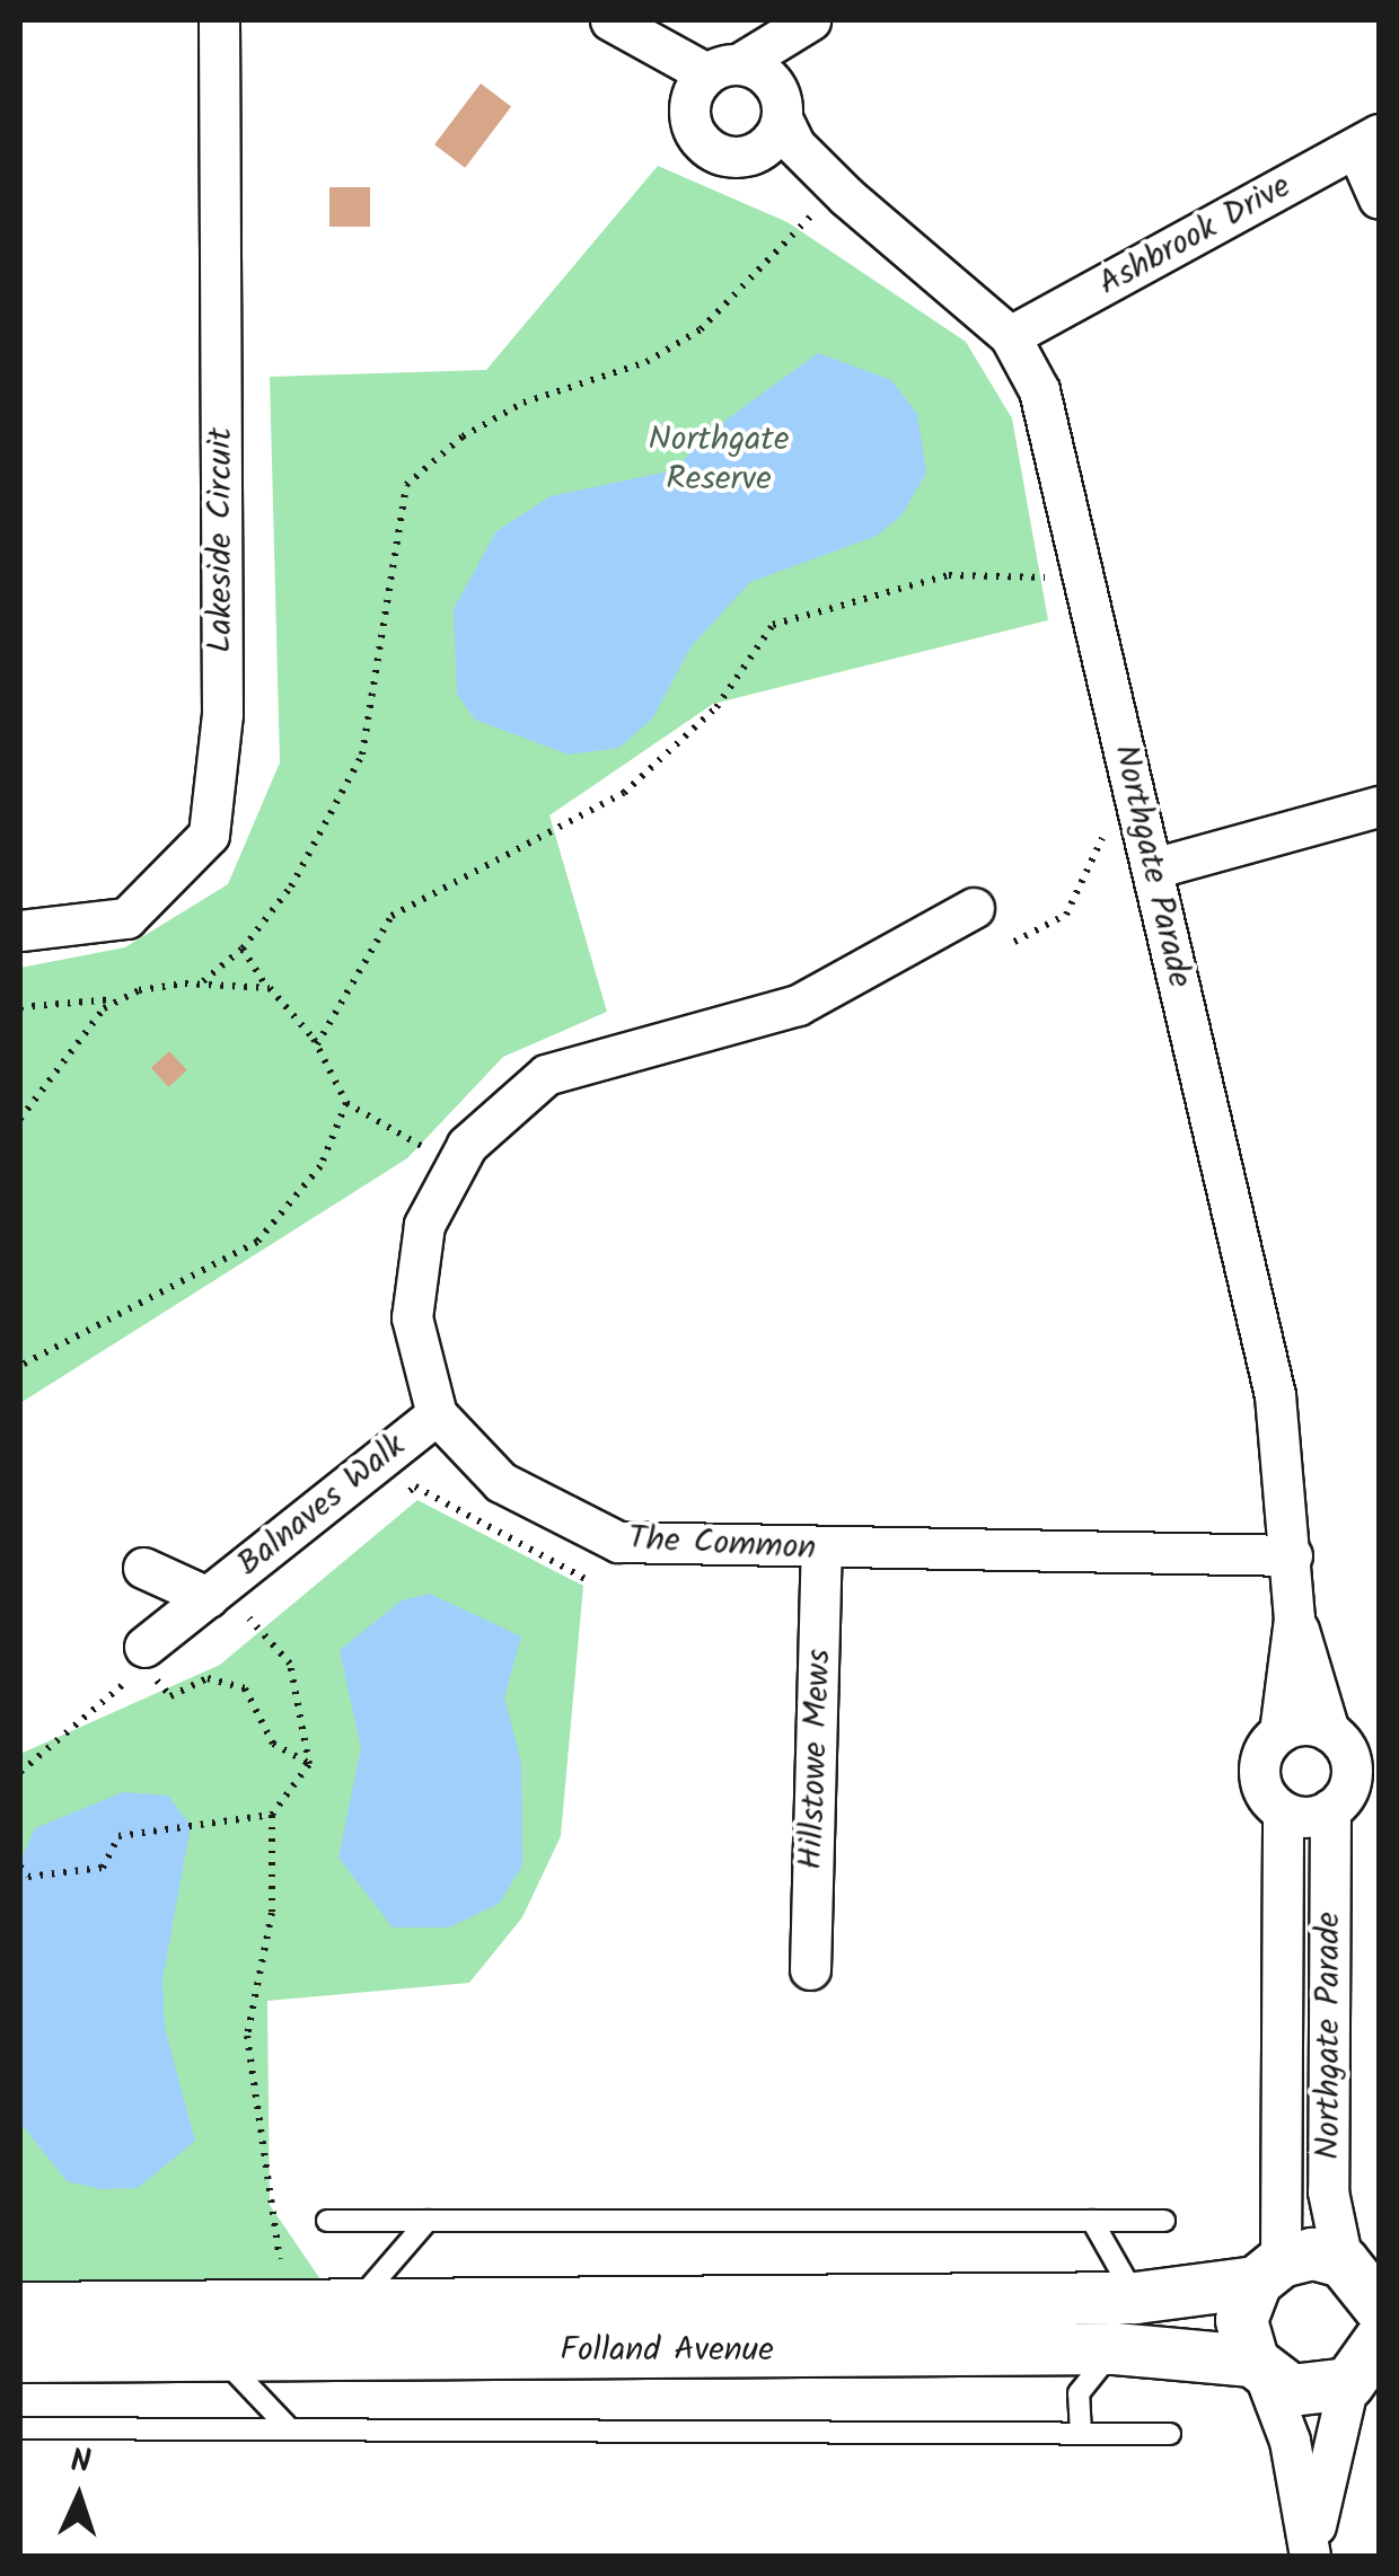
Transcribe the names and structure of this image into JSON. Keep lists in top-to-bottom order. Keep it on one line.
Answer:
{"streets":{"street":["Ashbrook Drive","Lakeside Circuit","Northgate Parade","Balnaves Walk","The Common","Hillstowe Mews","Folland Avenue"]},"crossings":[["Ashbrook Drive","Northgate Parade"],["Northgate Parade","The Common"],["Northgate Parade","Folland Avenue"],["Balnaves Walk","The Common"],["The Common","Hillstowe Mews"]],"parks":["Northgate Reserve"],"north":"top"}
